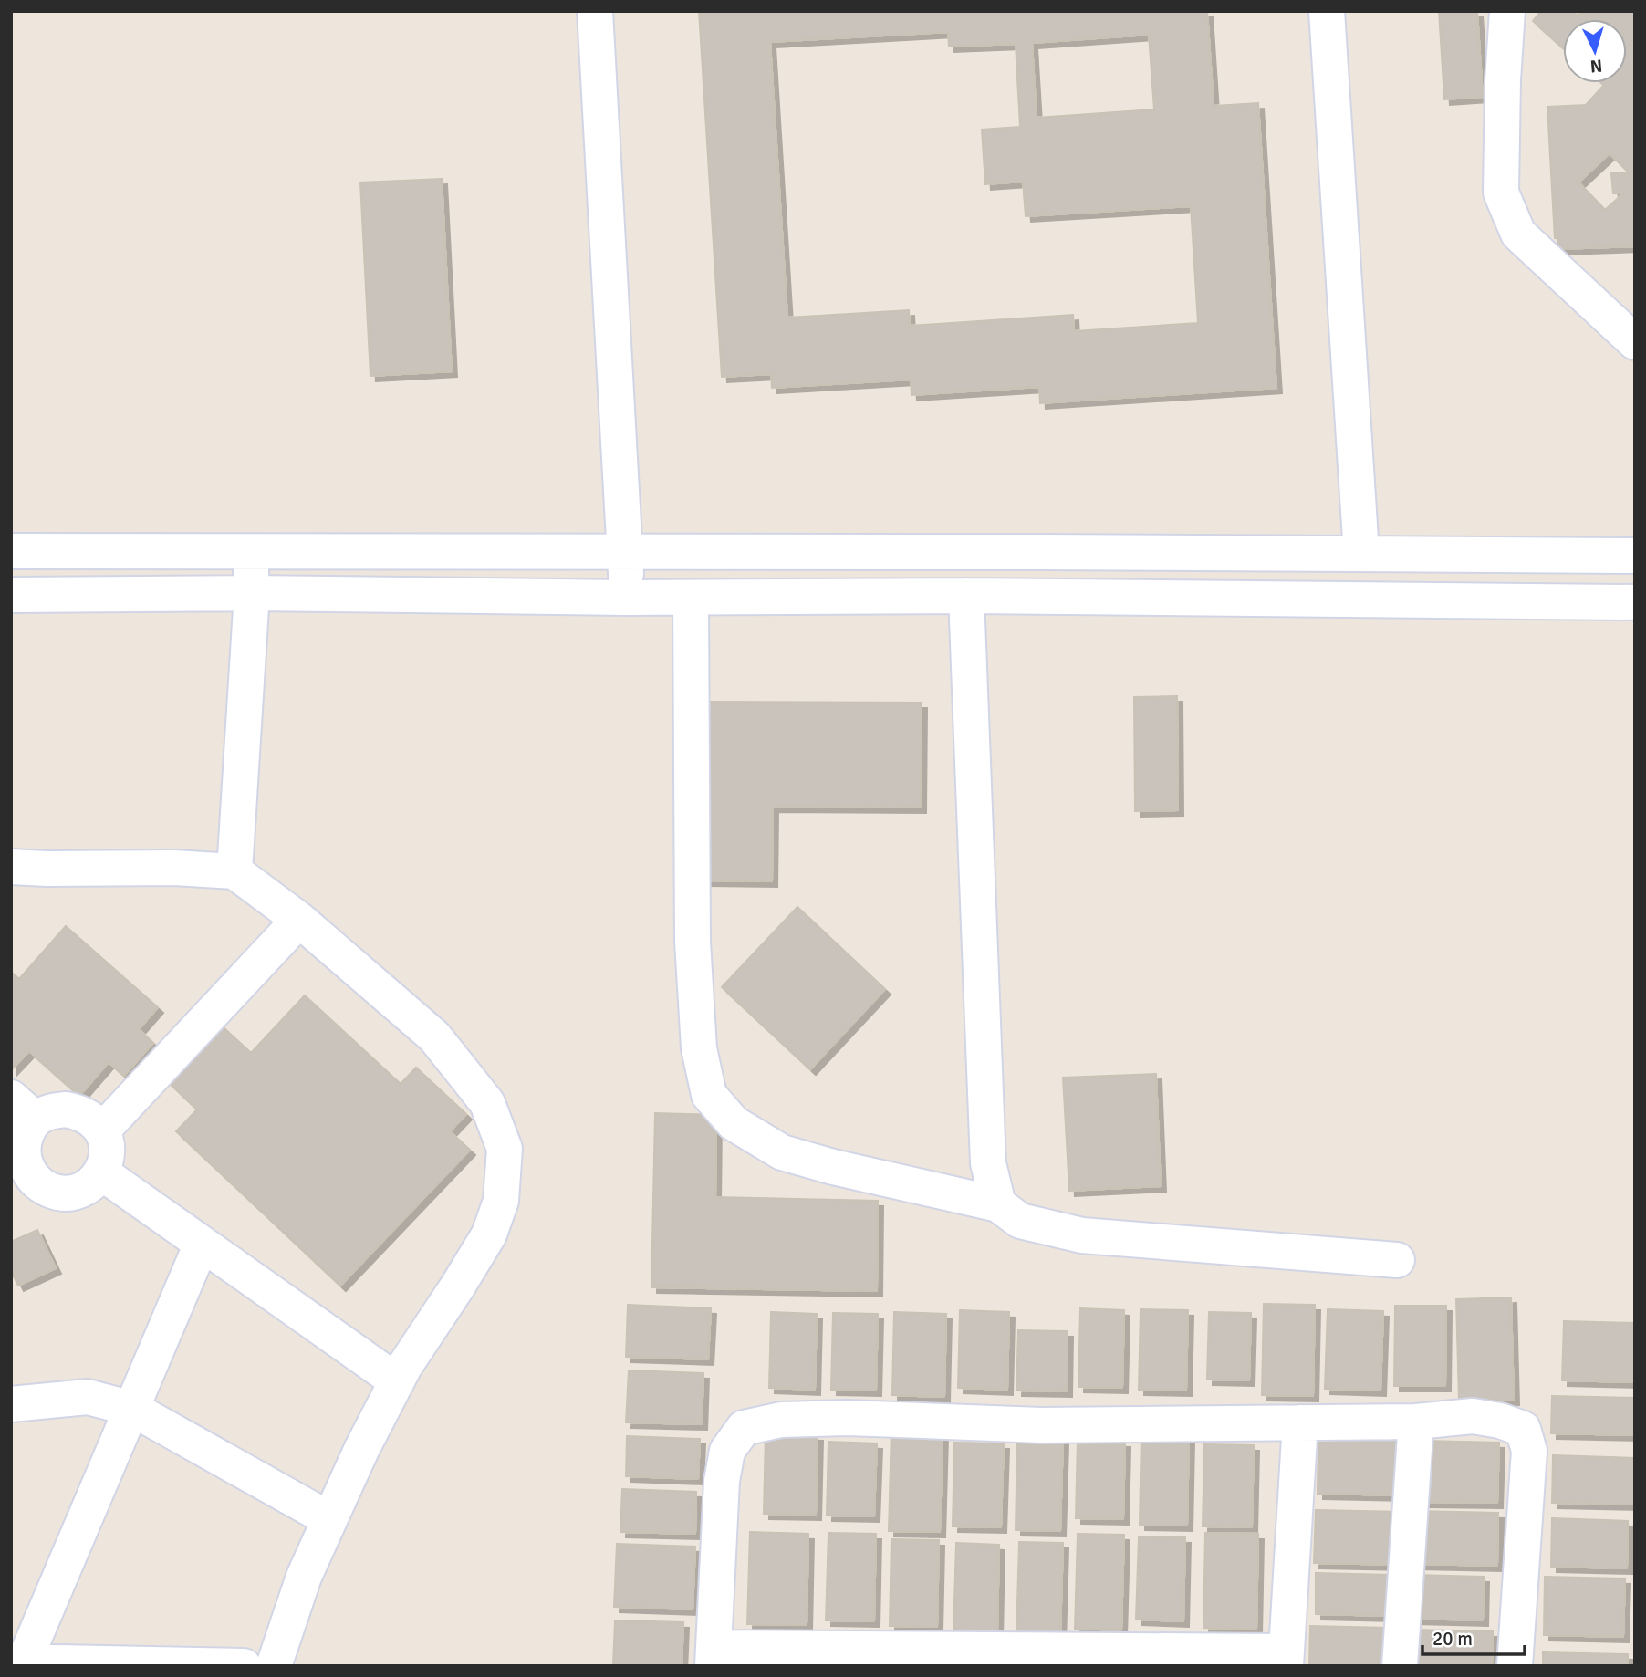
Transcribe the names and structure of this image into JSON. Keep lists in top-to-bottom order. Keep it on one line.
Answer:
{"scale_bar":"20 m","north":"bottom"}
